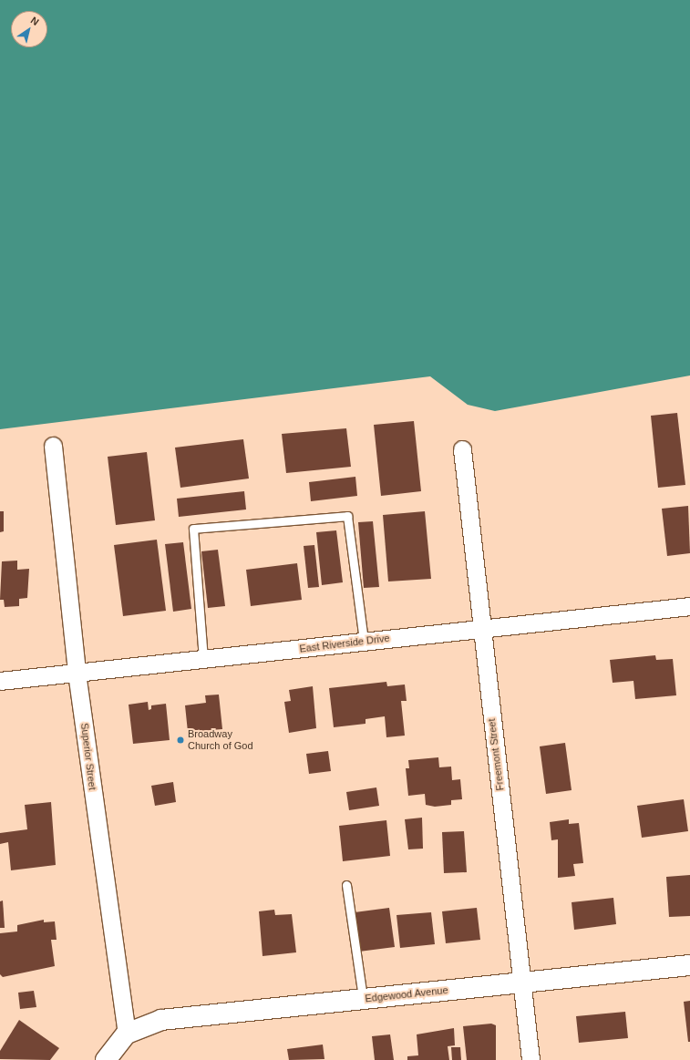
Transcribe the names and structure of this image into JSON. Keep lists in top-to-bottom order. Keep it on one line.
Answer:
{"streets":{"street":["East Riverside Drive","Freemont Street","Superior Street","Edgewood Avenue"]},"crossings":[["East Riverside Drive","Freemont Street"],["East Riverside Drive","Superior Street"],["Freemont Street","Edgewood Avenue"],["Superior Street","Edgewood Avenue"]],"places":["Broadway Church of God"],"north":"top right"}
